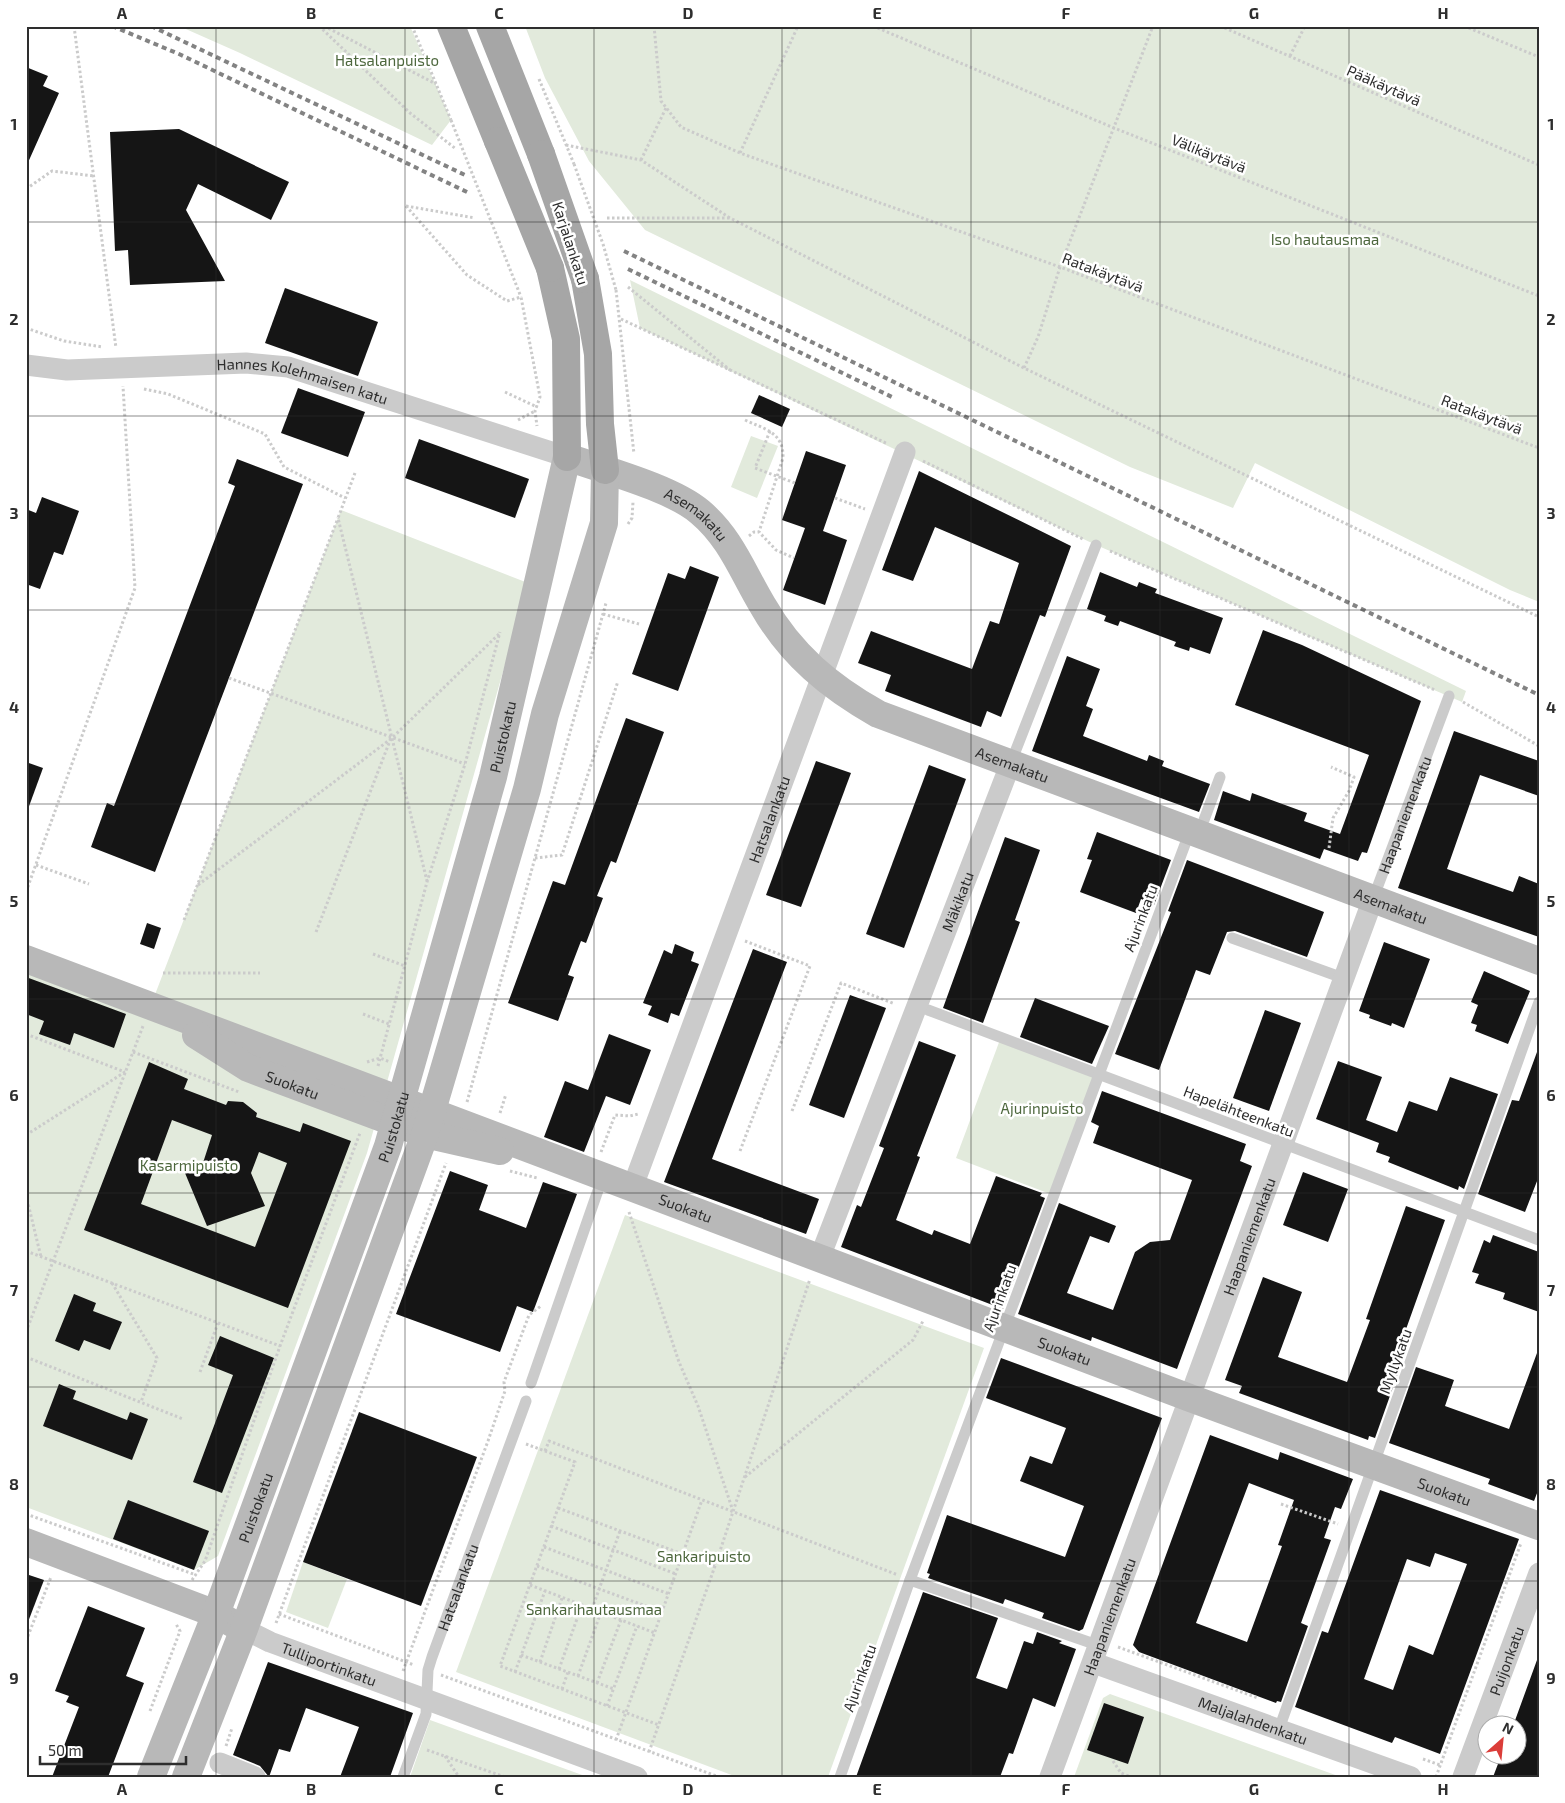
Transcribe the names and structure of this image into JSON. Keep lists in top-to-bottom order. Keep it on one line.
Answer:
{"streets":{"main road":["Karjalankatu","Asemakatu","Puistokatu","Suokatu","Tulliportinkatu"],"street":["Hannes Kolehmaisen katu","Haapaniemenkatu","Hatsalankatu","Mäkikatu","Puijonkatu","Maljalahdenkatu"],"lane":["Ajurinkatu","Hapelähteenkatu","Myllykatu"],"path":["Pääkäytävä","Välikäytävä","Ratakäytävä"]},"crossings":[["Karjalankatu","Hannes Kolehmaisen katu"],["Karjalankatu","Asemakatu"],["Karjalankatu","Puistokatu"],["Hannes Kolehmaisen katu","Asemakatu"],["Hannes Kolehmaisen katu","Puistokatu"],["Asemakatu","Puistokatu"],["Asemakatu","Haapaniemenkatu"],["Asemakatu","Hatsalankatu"],["Asemakatu","Mäkikatu"],["Asemakatu","Ajurinkatu"],["Puistokatu","Suokatu"],["Puistokatu","Tulliportinkatu"],["Haapaniemenkatu","Suokatu"],["Haapaniemenkatu","Hapelähteenkatu"],["Haapaniemenkatu","Maljalahdenkatu"],["Hatsalankatu","Suokatu"],["Hatsalankatu","Tulliportinkatu"],["Mäkikatu","Suokatu"],["Ajurinkatu","Suokatu"],["Ajurinkatu","Hapelähteenkatu"],["Suokatu","Myllykatu"],["Hapelähteenkatu","Myllykatu"],["Myllykatu","Maljalahdenkatu"]],"parks":["Hatsalanpuisto","Iso hautausmaa","Ajurinpuisto","Kasarmipuisto","Sankaripuisto","Sankarihautausmaa"],"scale_bar":"50 m","north":"top right","grid":{"columns":["A","B","C","D","E","F","G","H"],"rows":["1","2","3","4","5","6","7","8","9"]}}
